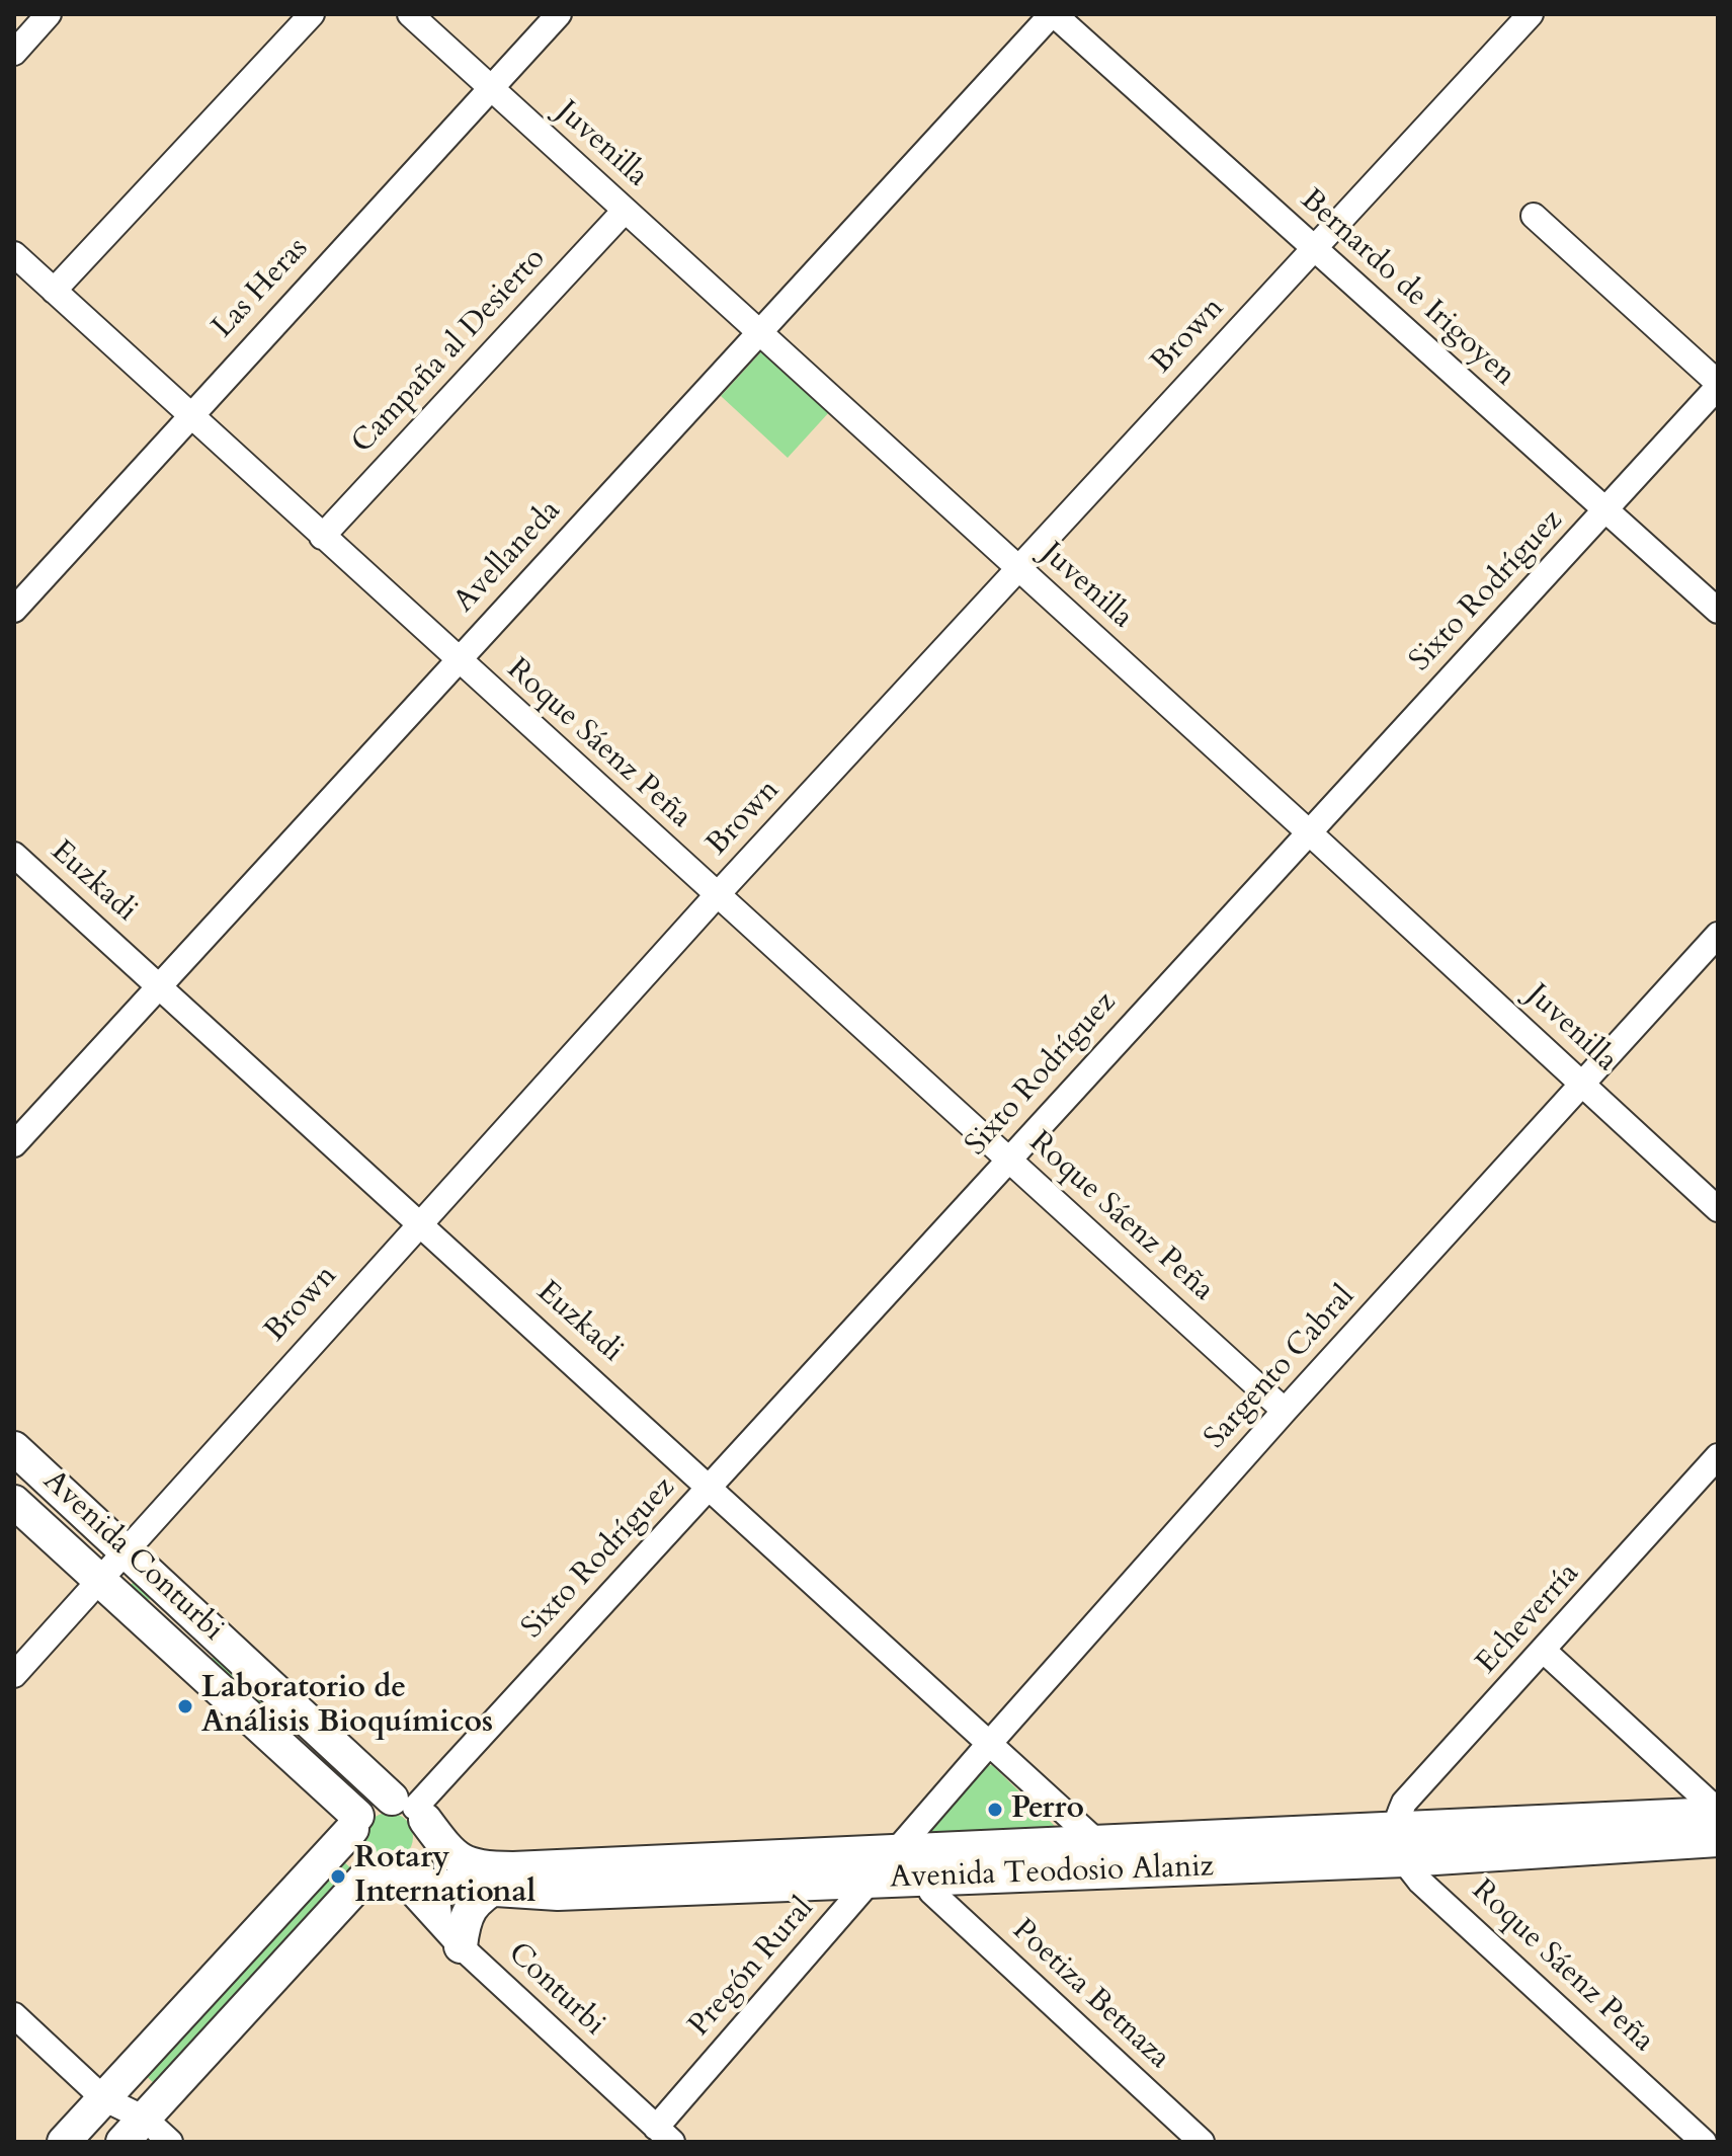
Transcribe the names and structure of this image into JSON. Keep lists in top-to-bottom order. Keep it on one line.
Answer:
{"streets":{"main road":["Avenida Conturbi","Avenida Teodosio Alaniz"],"street":["Juvenilla","Las Heras","Bernardo de Irigoyen","Brown","Campaña al Desierto","Avellaneda","Sixto Rodríguez","Roque Sáenz Peña","Euzkadi","Sargento Cabral","Echeverría","Pregón Rural","Conturbi","Poetiza Betnaza"]},"crossings":[["Juvenilla","Las Heras"],["Juvenilla","Brown"],["Juvenilla","Campaña al Desierto"],["Juvenilla","Avellaneda"],["Juvenilla","Sixto Rodríguez"],["Juvenilla","Sargento Cabral"],["Las Heras","Roque Sáenz Peña"],["Bernardo de Irigoyen","Brown"],["Bernardo de Irigoyen","Avellaneda"],["Bernardo de Irigoyen","Sixto Rodríguez"],["Brown","Roque Sáenz Peña"],["Brown","Euzkadi"],["Brown","Avenida Conturbi"],["Campaña al Desierto","Roque Sáenz Peña"],["Avellaneda","Roque Sáenz Peña"],["Avellaneda","Euzkadi"],["Sixto Rodríguez","Roque Sáenz Peña"],["Sixto Rodríguez","Euzkadi"],["Sixto Rodríguez","Avenida Conturbi"],["Sixto Rodríguez","Avenida Teodosio Alaniz"],["Roque Sáenz Peña","Sargento Cabral"],["Roque Sáenz Peña","Echeverría"],["Roque Sáenz Peña","Avenida Teodosio Alaniz"],["Euzkadi","Sargento Cabral"],["Euzkadi","Avenida Teodosio Alaniz"],["Sargento Cabral","Avenida Teodosio Alaniz"],["Sargento Cabral","Poetiza Betnaza"],["Avenida Conturbi","Avenida Teodosio Alaniz"],["Echeverría","Avenida Teodosio Alaniz"],["Avenida Teodosio Alaniz","Pregón Rural"],["Avenida Teodosio Alaniz","Conturbi"],["Avenida Teodosio Alaniz","Poetiza Betnaza"],["Pregón Rural","Conturbi"]],"places":["Laboratorio de Análisis Bioquímicos","Perro","Rotary International"]}
